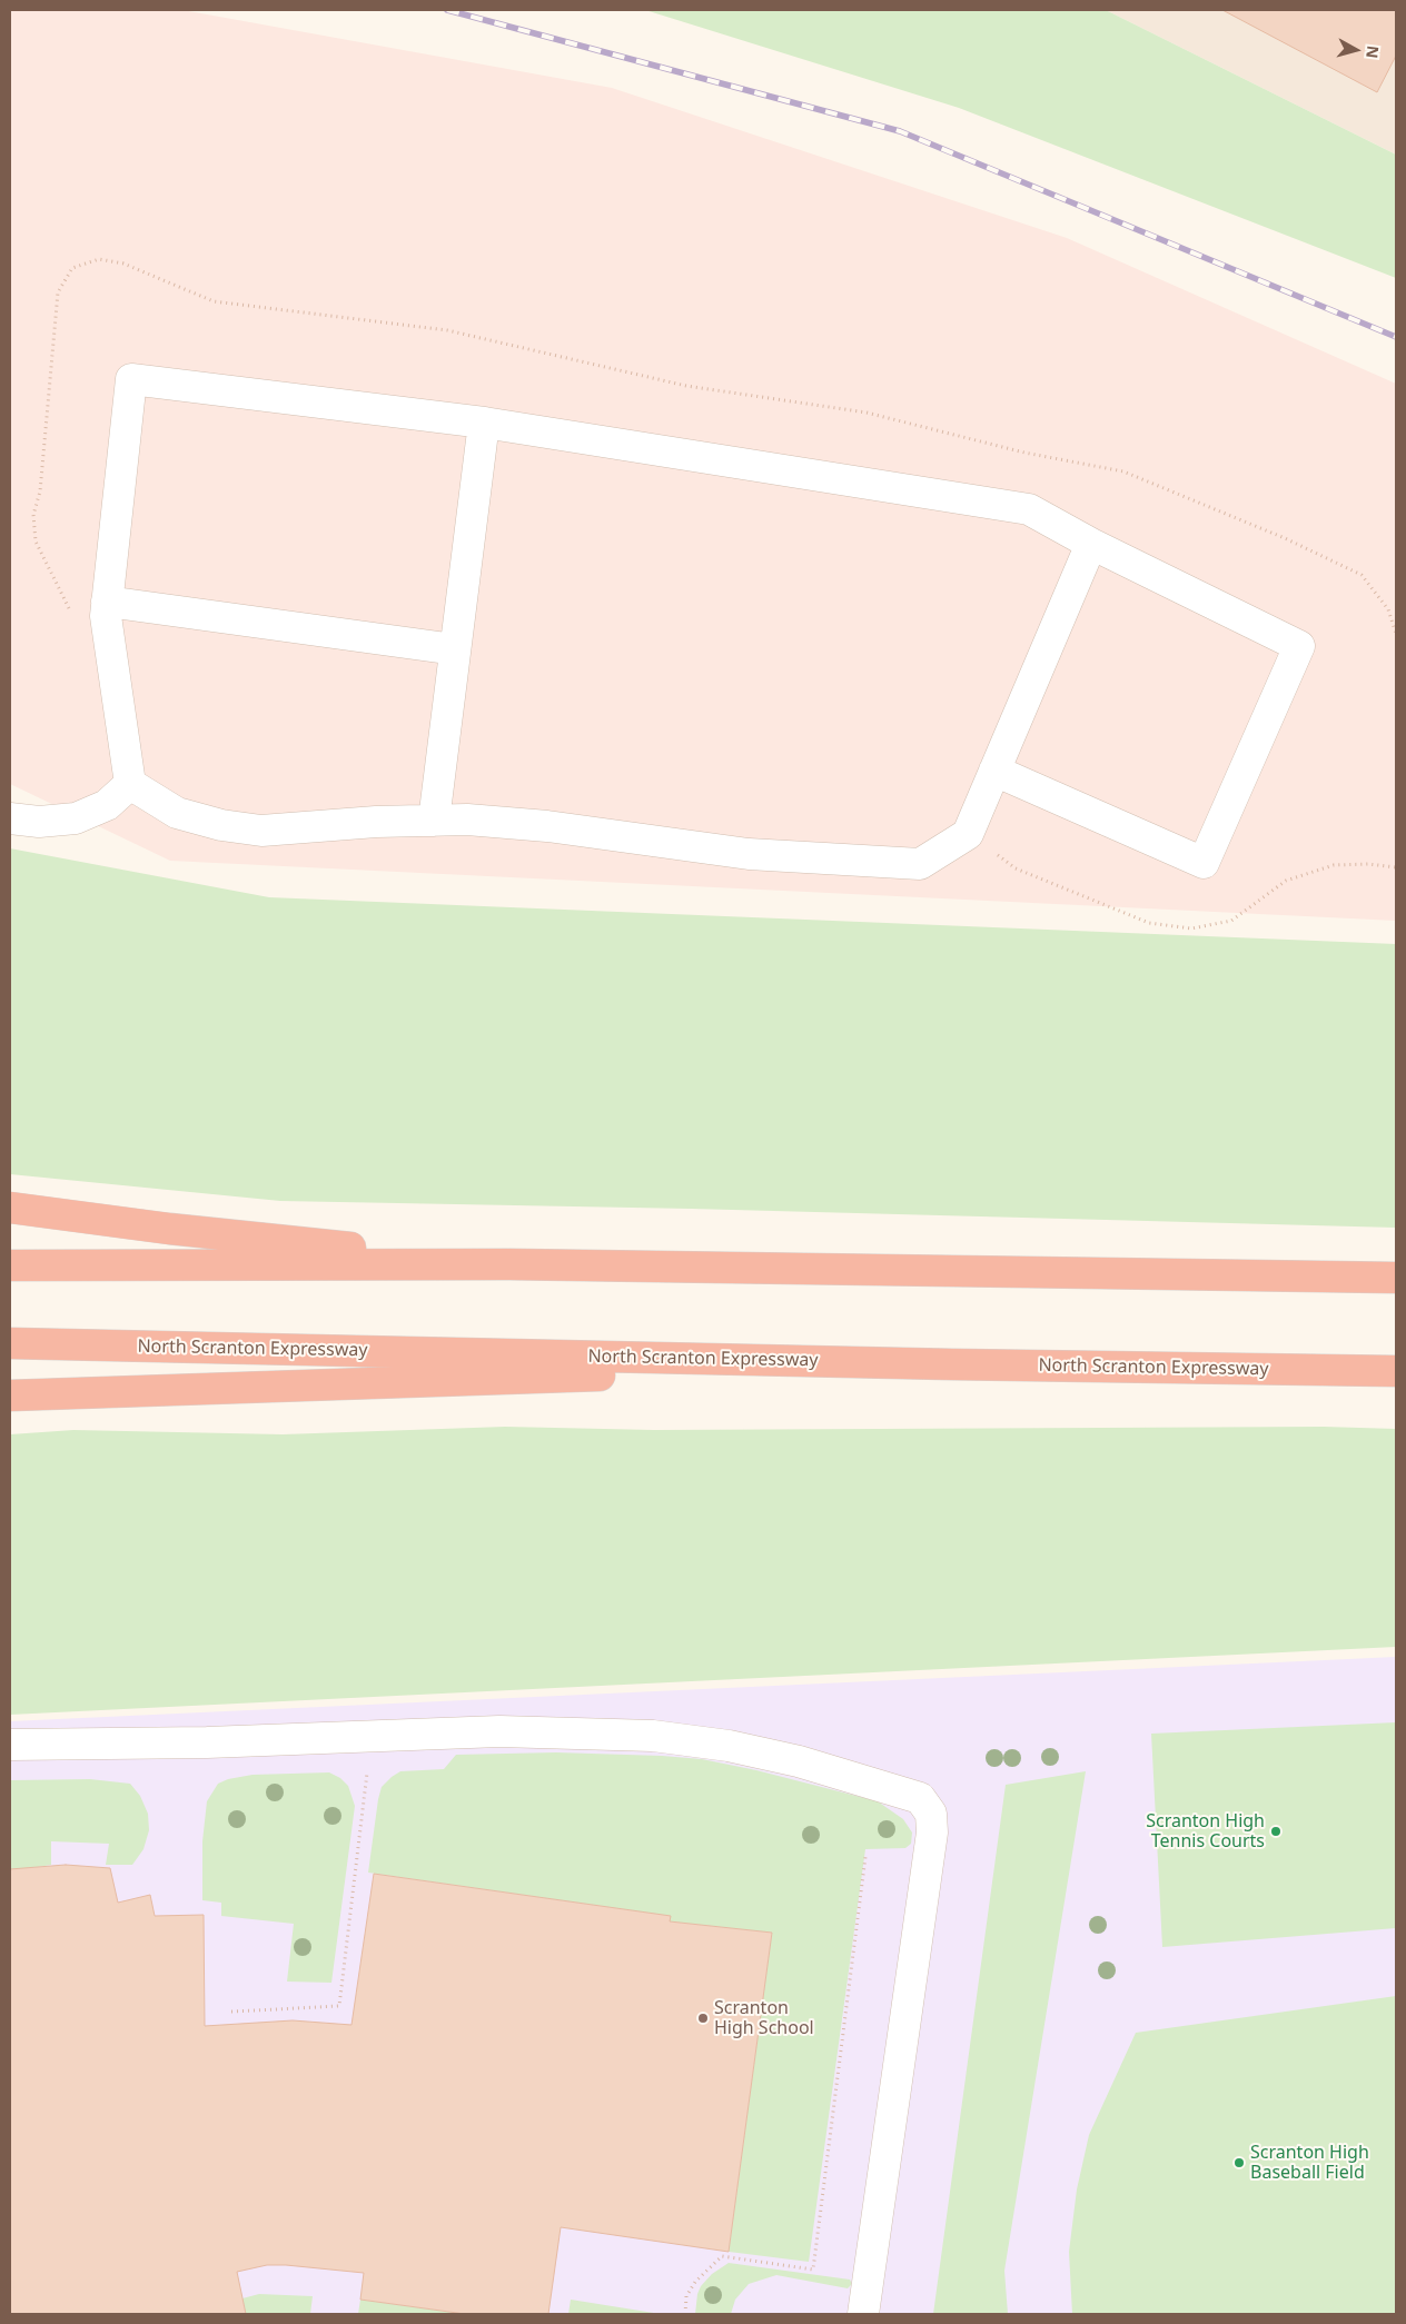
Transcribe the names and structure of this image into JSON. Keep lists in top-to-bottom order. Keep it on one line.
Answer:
{"streets":{"highway":["North Scranton Expressway"]},"places":["Scranton High Tennis Courts","Scranton High School","Scranton High Baseball Field"],"north":"right"}
